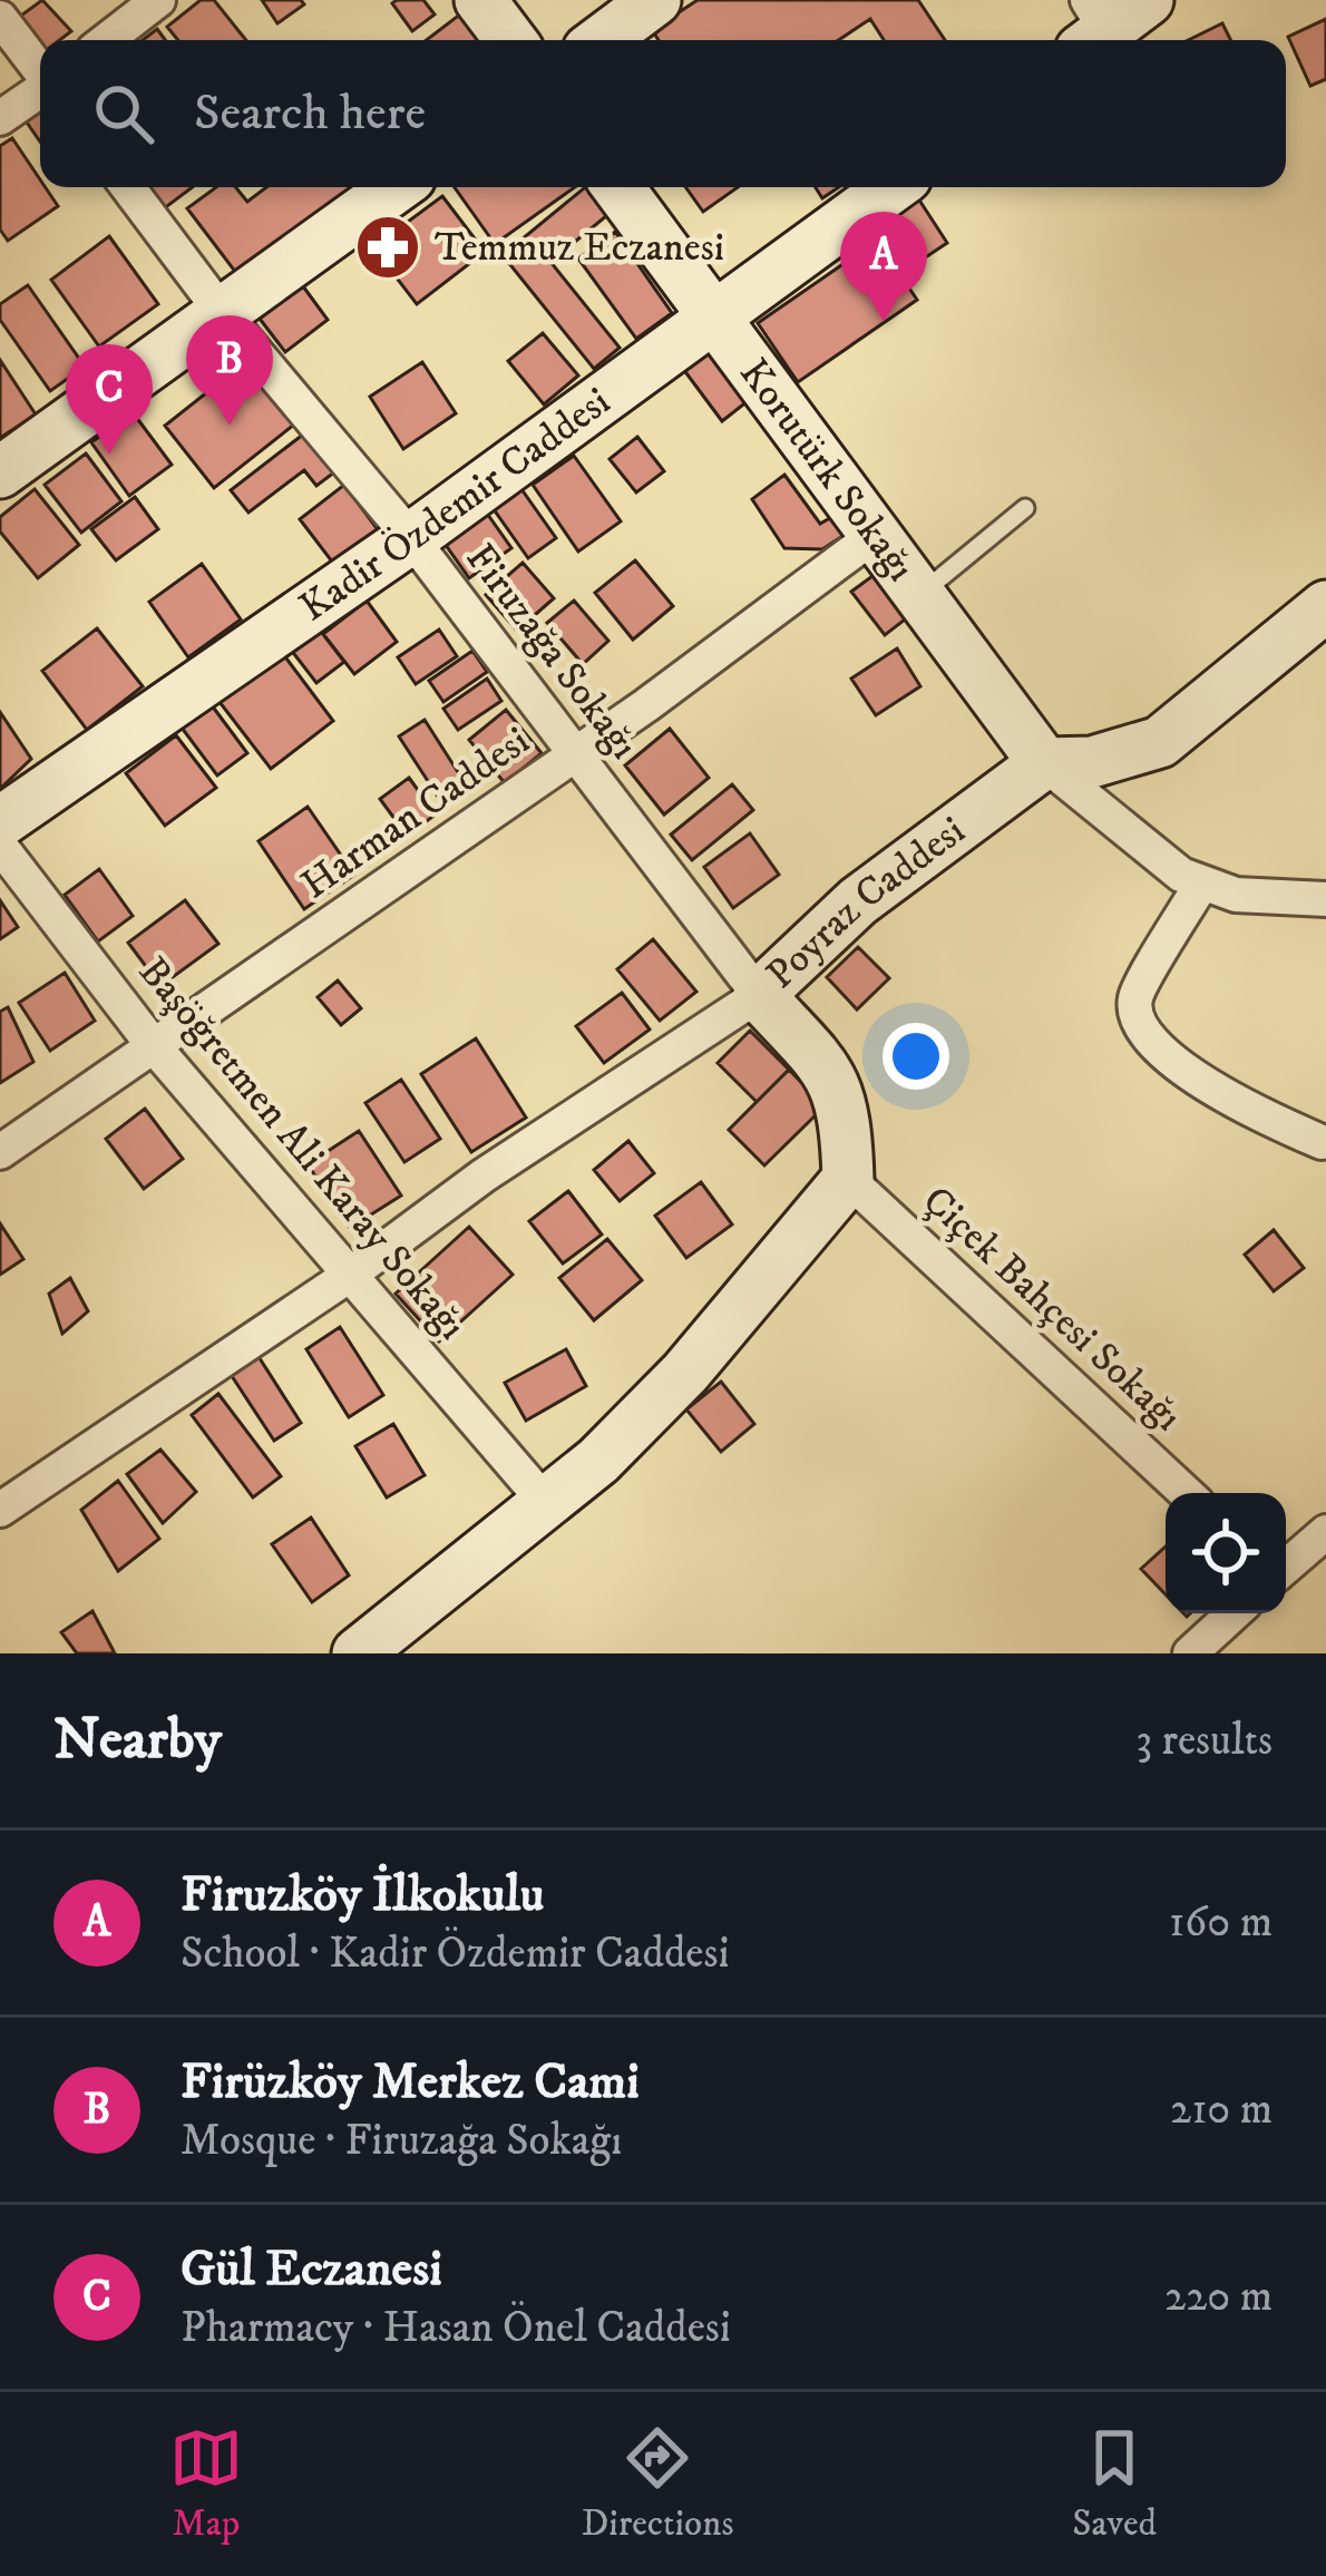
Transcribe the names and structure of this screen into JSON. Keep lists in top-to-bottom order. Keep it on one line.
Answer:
{"streets":{"street":["Korutürk Sokağı","Kadir Özdemir Caddesi","Firuzağa Sokağı","Harman Caddesi","Poyraz Caddesi","Başöğretmen Ali Karay Sokağı","Çiçek Bahçesi Sokağı"]},"crossings":[["Korutürk Sokağı","Kadir Özdemir Caddesi"],["Korutürk Sokağı","Harman Caddesi"],["Korutürk Sokağı","Poyraz Caddesi"],["Kadir Özdemir Caddesi","Firuzağa Sokağı"],["Firuzağa Sokağı","Harman Caddesi"],["Firuzağa Sokağı","Poyraz Caddesi"],["Harman Caddesi","Başöğretmen Ali Karay Sokağı"],["Poyraz Caddesi","Çiçek Bahçesi Sokağı"]],"places":{"pharmacy":["Temmuz Eczanesi"]},"page":{"search":"Search here","pins":["A","B","C"],"heading":["Nearby","3 results"],"list":[{"mark":"A","name":"Firuzköy İlkokulu","note":"School · Kadir Özdemir Caddesi","value":"160 m"},{"mark":"B","name":"Firüzköy Merkez Cami","note":"Mosque · Firuzağa Sokağı","value":"210 m"},{"mark":"C","name":"Gül Eczanesi","note":"Pharmacy · Hasan Önel Caddesi","value":"220 m"}],"nav":["Map","Directions","Saved"]}}
